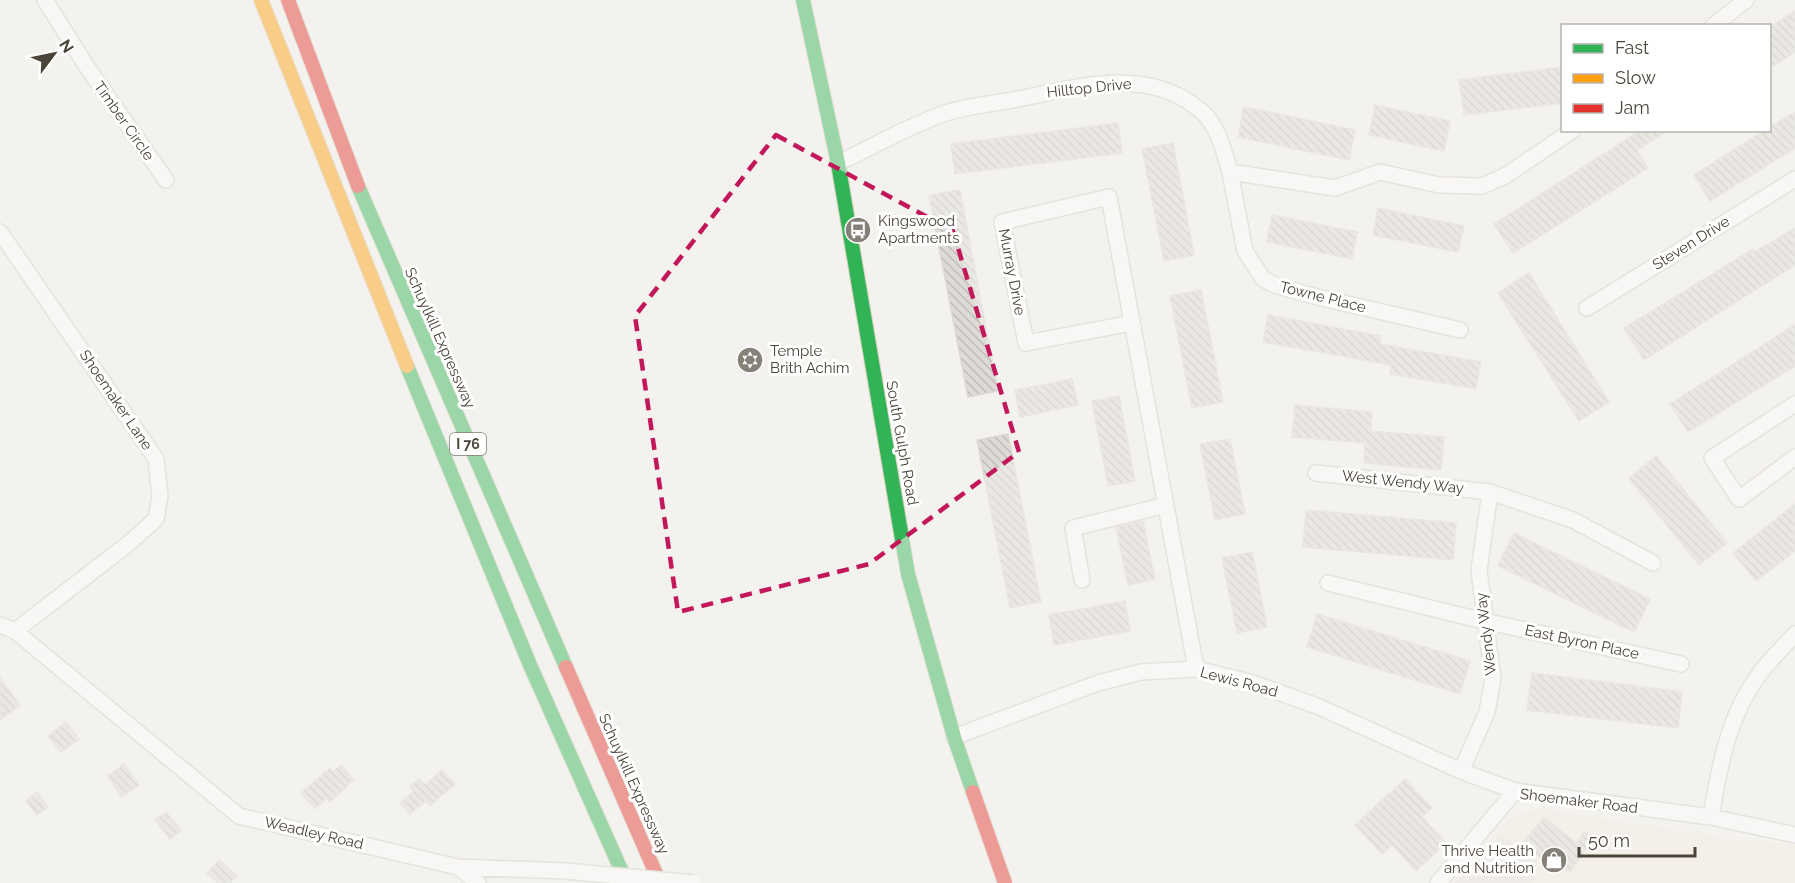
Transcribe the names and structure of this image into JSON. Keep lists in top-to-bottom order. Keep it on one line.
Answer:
{"streets":{"main road":["Schuylkill Expressway","South Gulph Road","I 76"],"street":["Hilltop Drive","Timber Circle","Steven Drive","Murray Drive","Towne Place","Shoemaker Lane","West Wendy Way","Wendy Way","East Byron Place","Lewis Road","Shoemaker Road","Weadley Road"]},"crossings":[["Hilltop Drive","Towne Place"],["Hilltop Drive","South Gulph Road"],["Murray Drive","Lewis Road"],["Shoemaker Lane","Weadley Road"],["South Gulph Road","Lewis Road"],["West Wendy Way","Wendy Way"],["Wendy Way","East Byron Place"],["Wendy Way","Lewis Road"],["Lewis Road","Shoemaker Road"]],"places":{"bus stop":["Kingswood Apartments"],"synagogue":["Temple Brith Achim"],"shop":["Thrive Health and Nutrition"]},"legend":["Fast","Slow","Jam"],"scale_bar":"50 m","north":"top right"}
